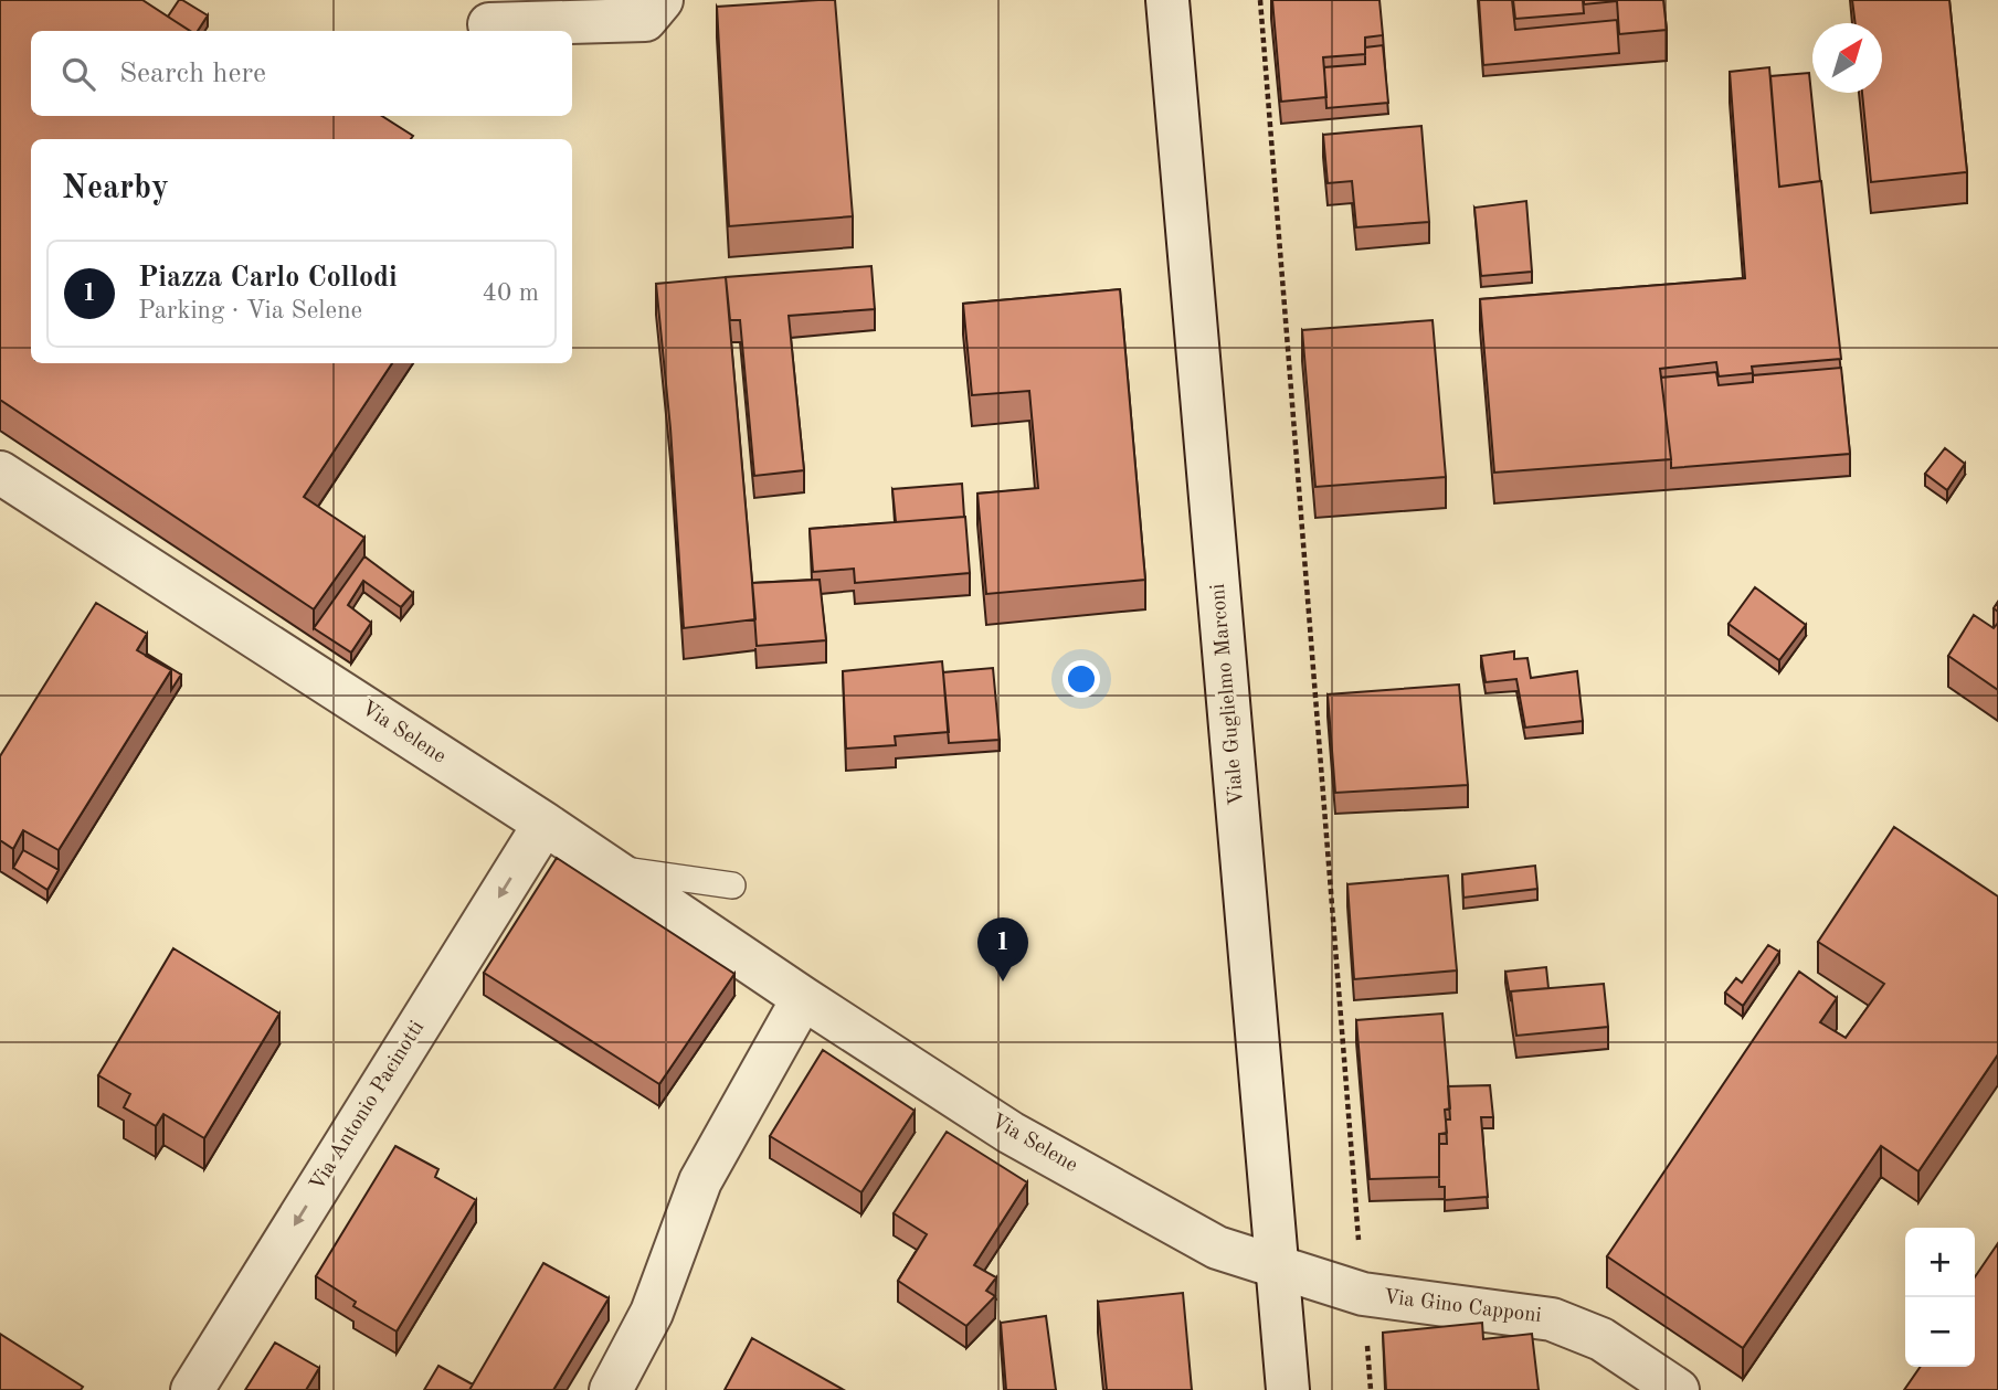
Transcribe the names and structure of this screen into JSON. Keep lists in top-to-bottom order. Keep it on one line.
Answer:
{"streets":{"street":["Viale Guglielmo Marconi","Via Selene","Via Antonio Pacinotti","Via Gino Capponi"]},"crossings":[["Viale Guglielmo Marconi","Via Selene"],["Viale Guglielmo Marconi","Via Gino Capponi"],["Via Selene","Via Antonio Pacinotti"],["Via Selene","Via Gino Capponi"]],"north":"top right","page":{"search":"Search here","heading":"Nearby","list":[{"mark":"1","name":"Piazza Carlo Collodi","note":"Parking · Via Selene","value":"40 m"}],"pins":"1","map_buttons":["+","−"]}}
